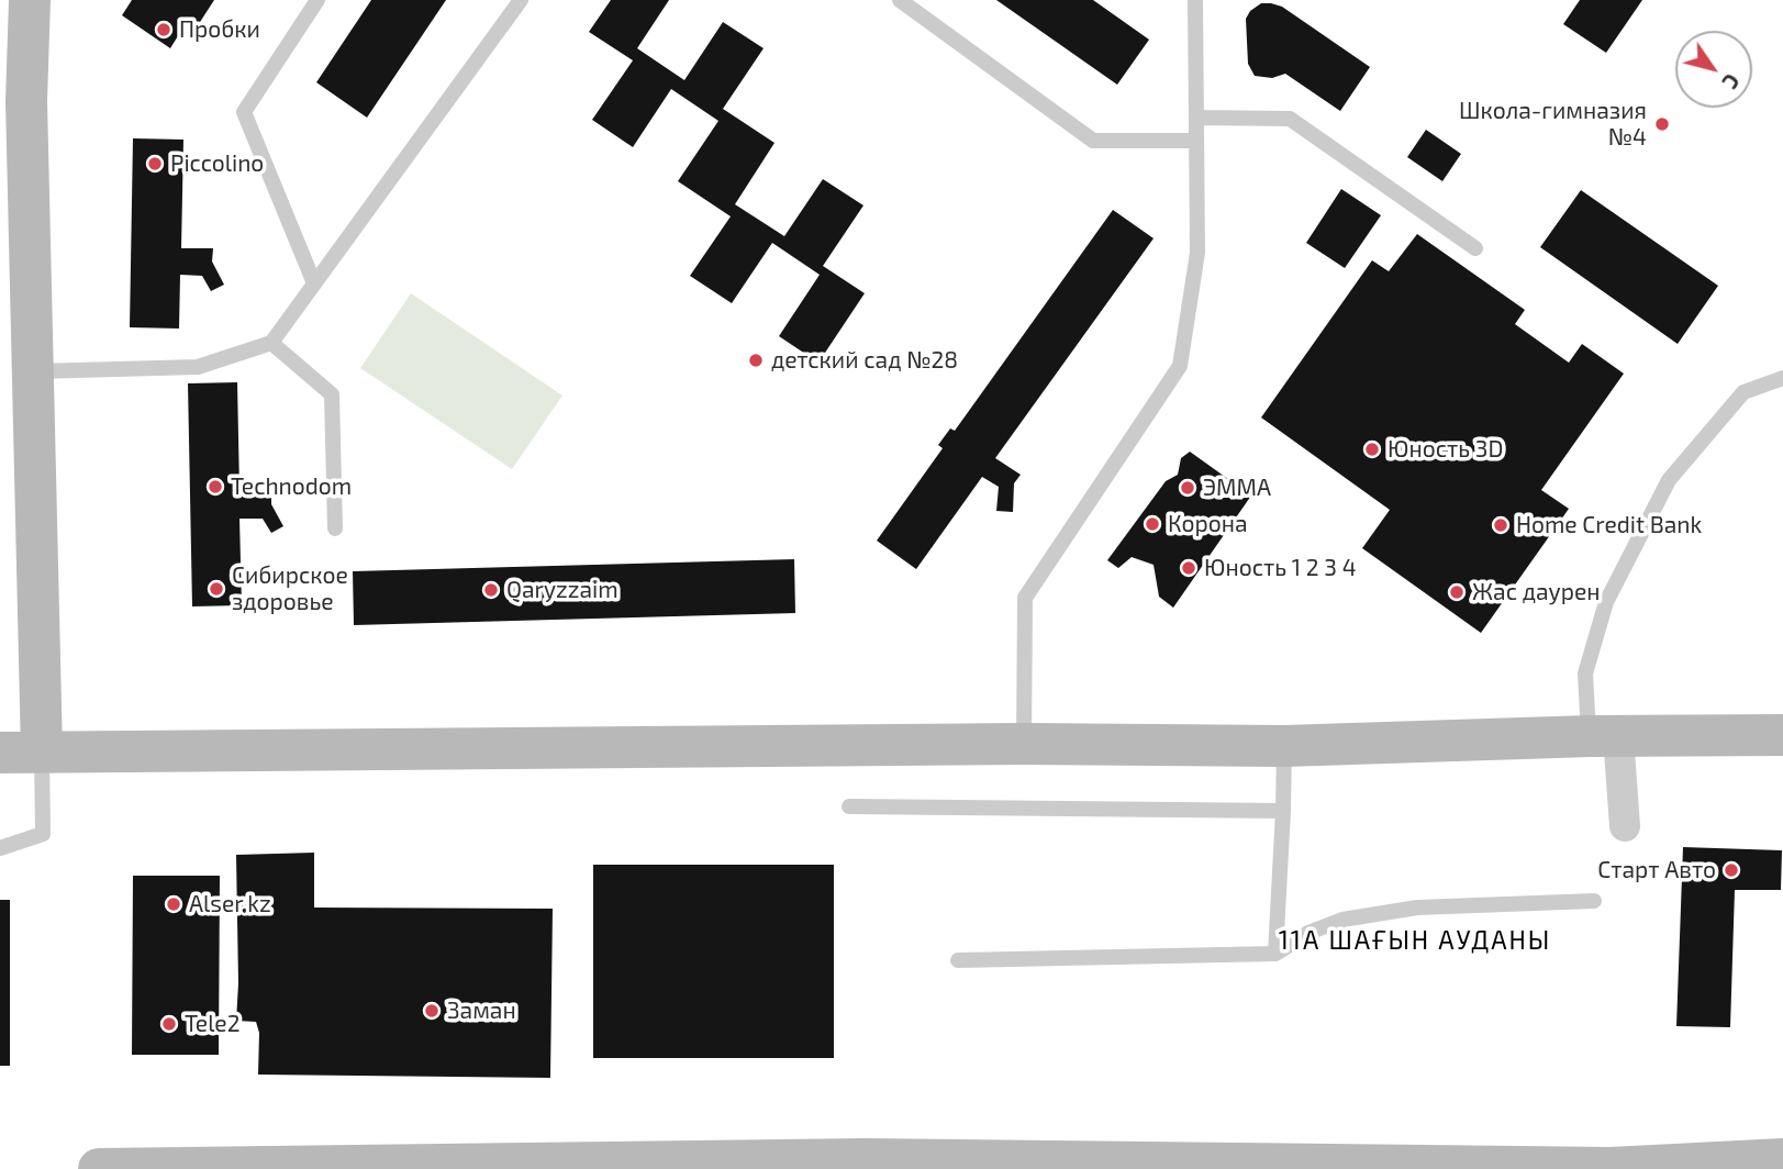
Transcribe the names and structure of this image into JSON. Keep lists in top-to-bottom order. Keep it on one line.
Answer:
{"districts":["11А ШАҒЫН АУДАНЫ"],"places":["Пробки","Школа-гимназия №4","Piccolino","детский сад №28","Юность 3D","Technodom","ЭММА","Корона","Home Credit Bank","Юность 1 2 3 4","Сибирское здоровье","Qaryzzaim","Жас даурен","Старт Авто","Alser.kz","Заман","Tele2"],"north":"bottom right"}
